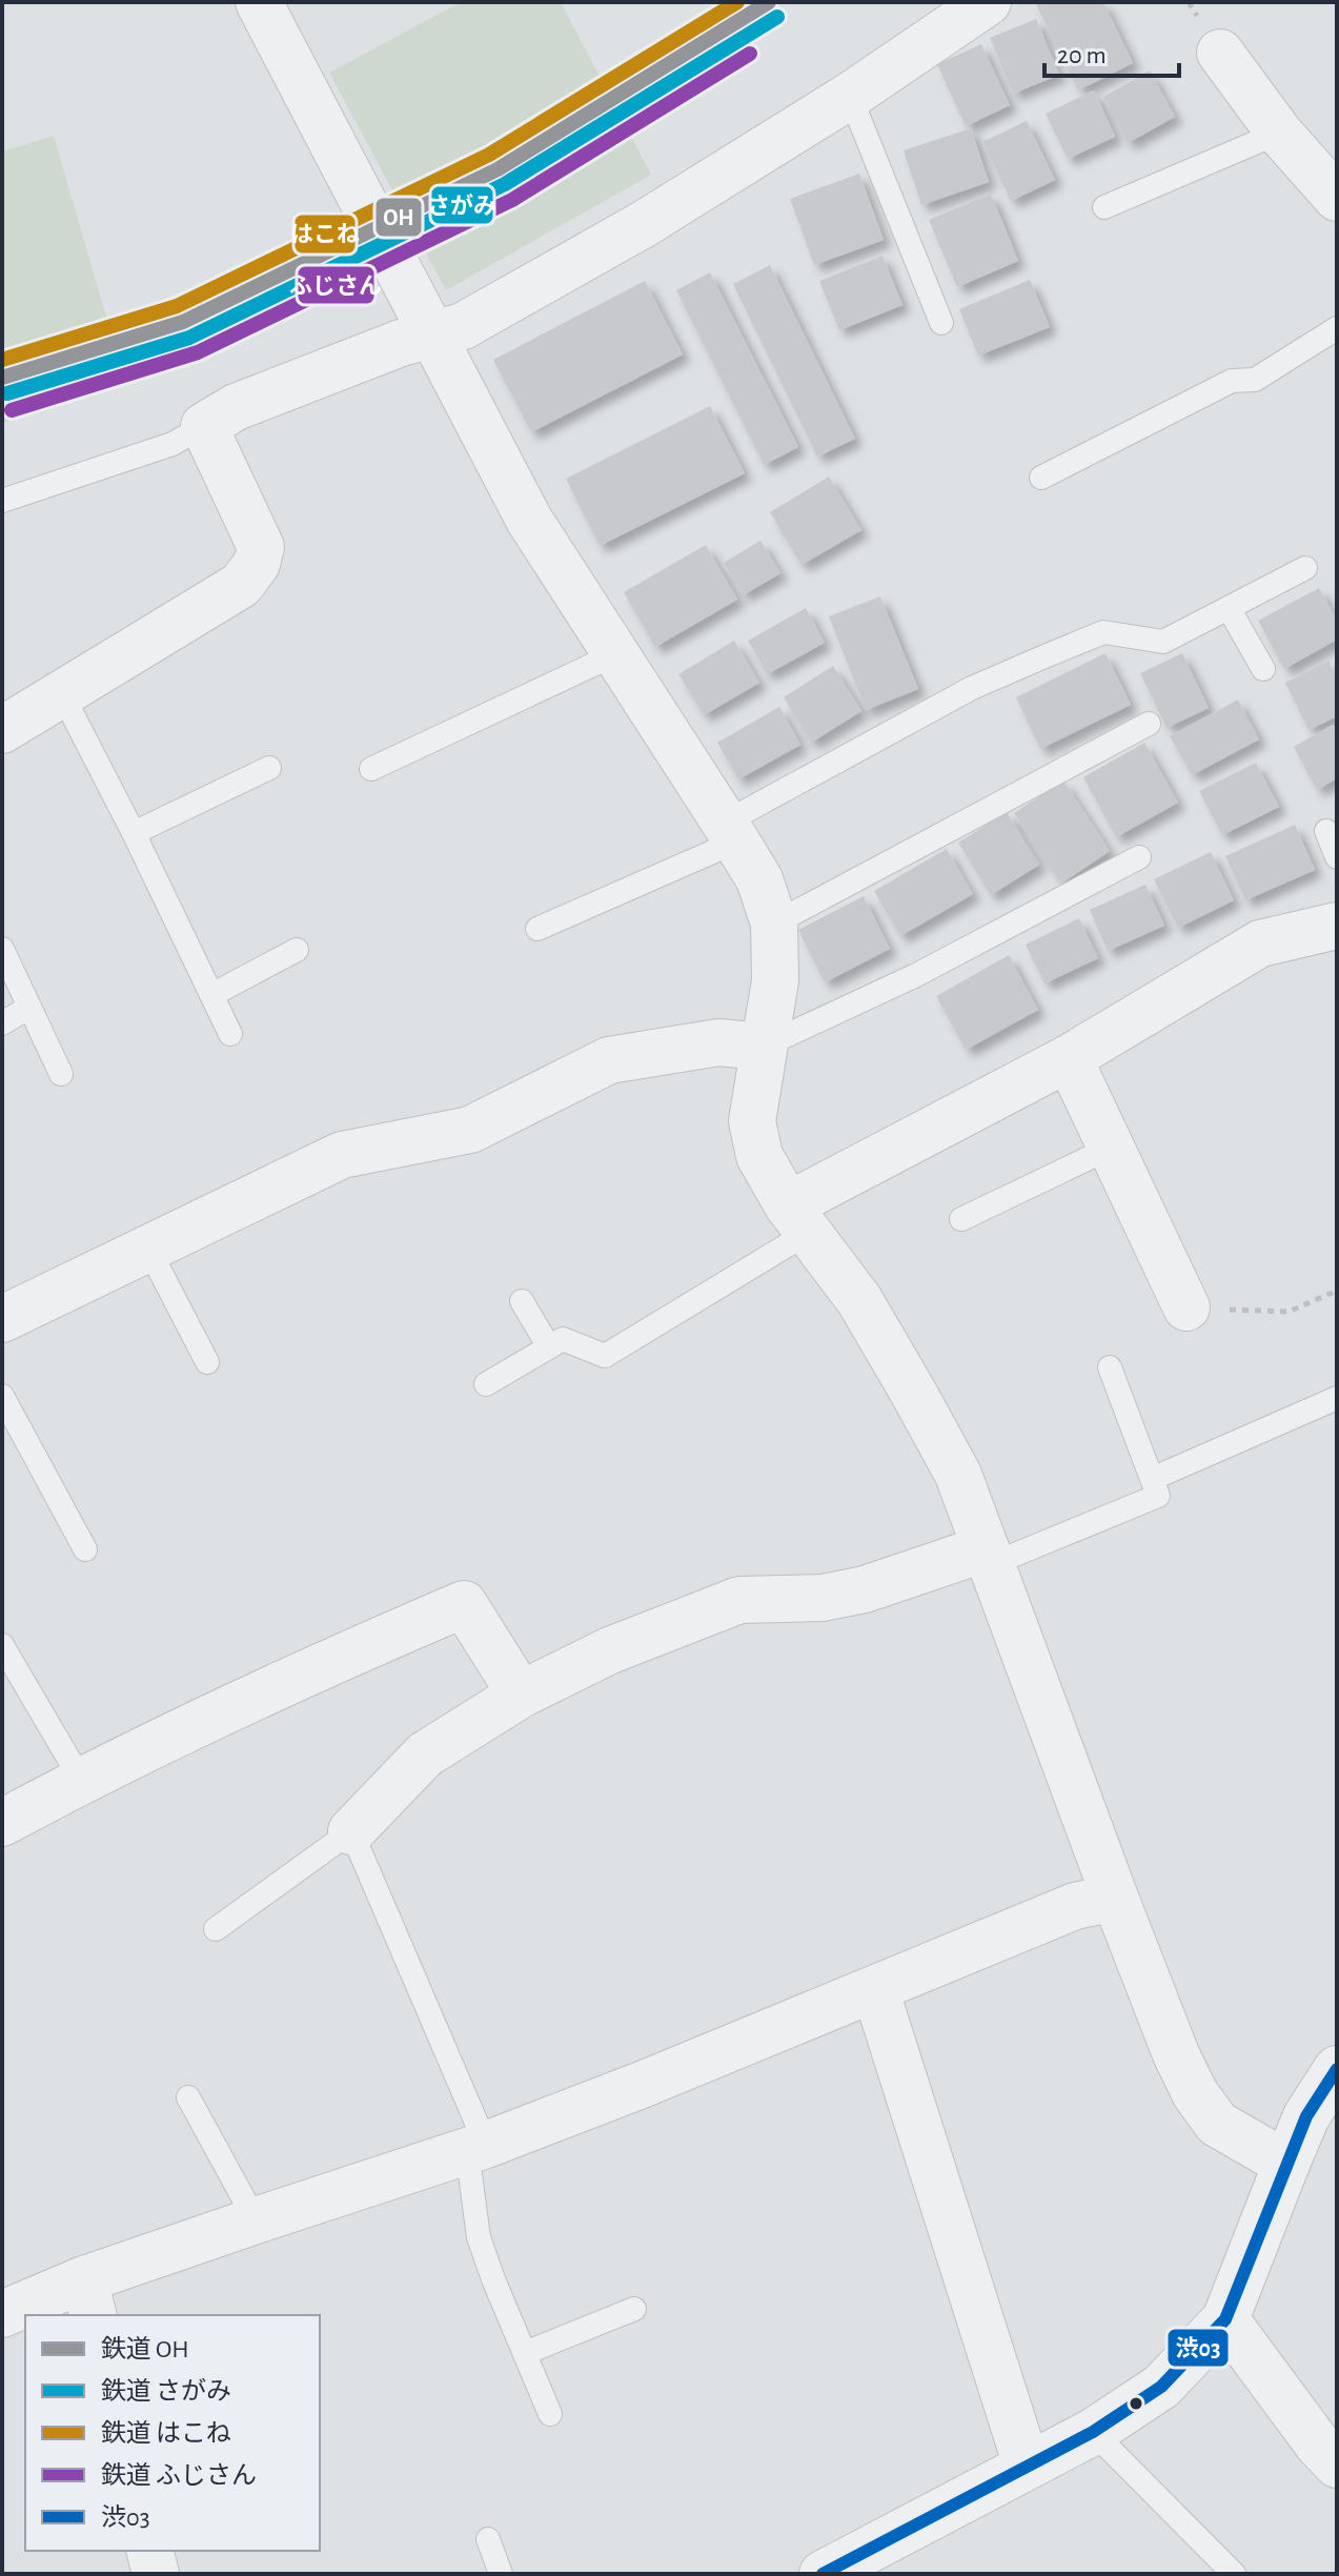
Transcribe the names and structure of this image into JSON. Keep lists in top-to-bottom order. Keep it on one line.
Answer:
{"lines":["rail line OH","rail line はこね","rail line さがみ","rail line ふじさん","transit line 渋03"],"legend":["鉄道 OH","鉄道 さがみ","鉄道 はこね","鉄道 ふじさん","渋03"],"scale_bar":"20 m"}
